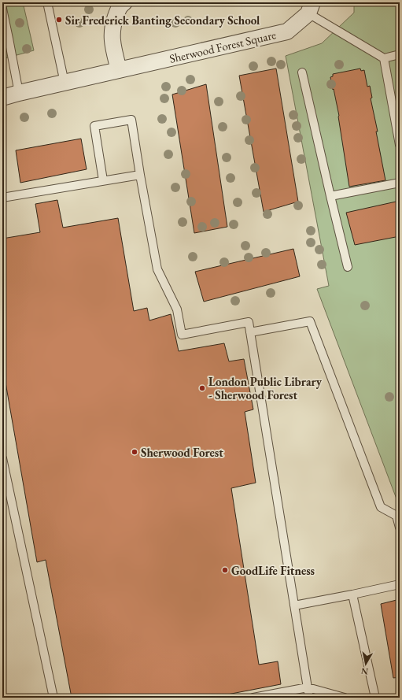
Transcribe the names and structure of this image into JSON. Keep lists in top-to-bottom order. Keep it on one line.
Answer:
{"streets":{"street":["Sherwood Forest Square"]},"places":["Sir Frederick Banting Secondary School","London Public Library - Sherwood Forest","Sherwood Forest","GoodLife Fitness"],"north":"bottom"}
